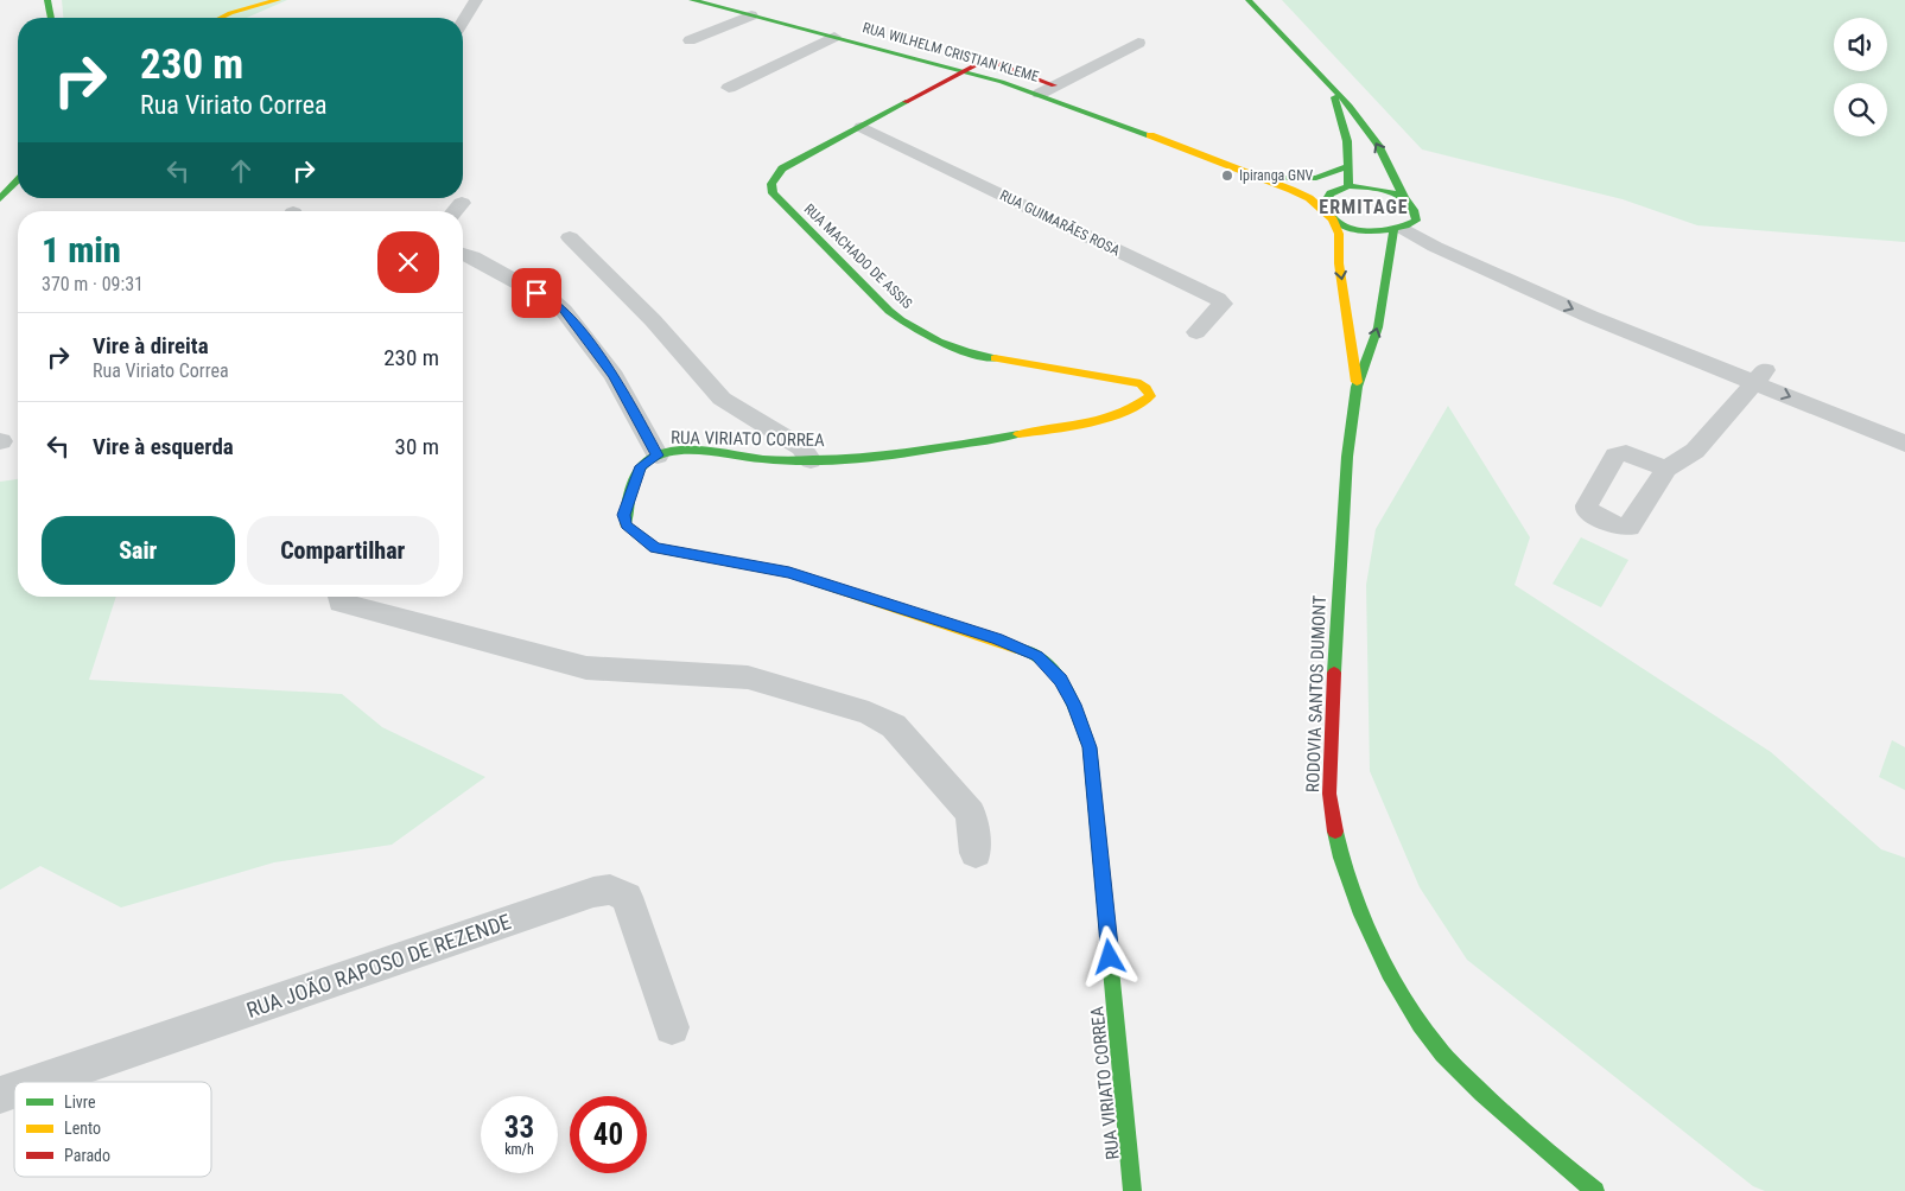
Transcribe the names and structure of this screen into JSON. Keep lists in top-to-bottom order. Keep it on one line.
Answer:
{"streets":{"main road":["RUA WILHELM CRISTIAN KLEME","RUA MACHADO DE ASSIS","RUA VIRIATO CORREA","RODOVIA SANTOS DUMONT"],"street":["RUA GUIMARÃES ROSA","RUA JOÃO RAPOSO DE REZENDE"]},"crossings":[["RUA WILHELM CRISTIAN KLEME","RUA MACHADO DE ASSIS"],["RUA GUIMARÃES ROSA","RUA MACHADO DE ASSIS"],["RUA MACHADO DE ASSIS","RUA VIRIATO CORREA"]],"districts":["ERMITAGE"],"places":["Ipiranga GNV"],"legend":["Livre","Lento","Parado"],"page":{"turn":["230 m","Rua Viriato Correa"],"heading":["1 min","370 m · 09:31"],"list":[{"name":"Vire à direita","note":"Rua Viriato Correa","value":"230 m"},{"name":"Vire à esquerda","value":"30 m"}],"buttons":["Sair","Compartilhar"],"speed":"33 km/h","limit":"40"}}
